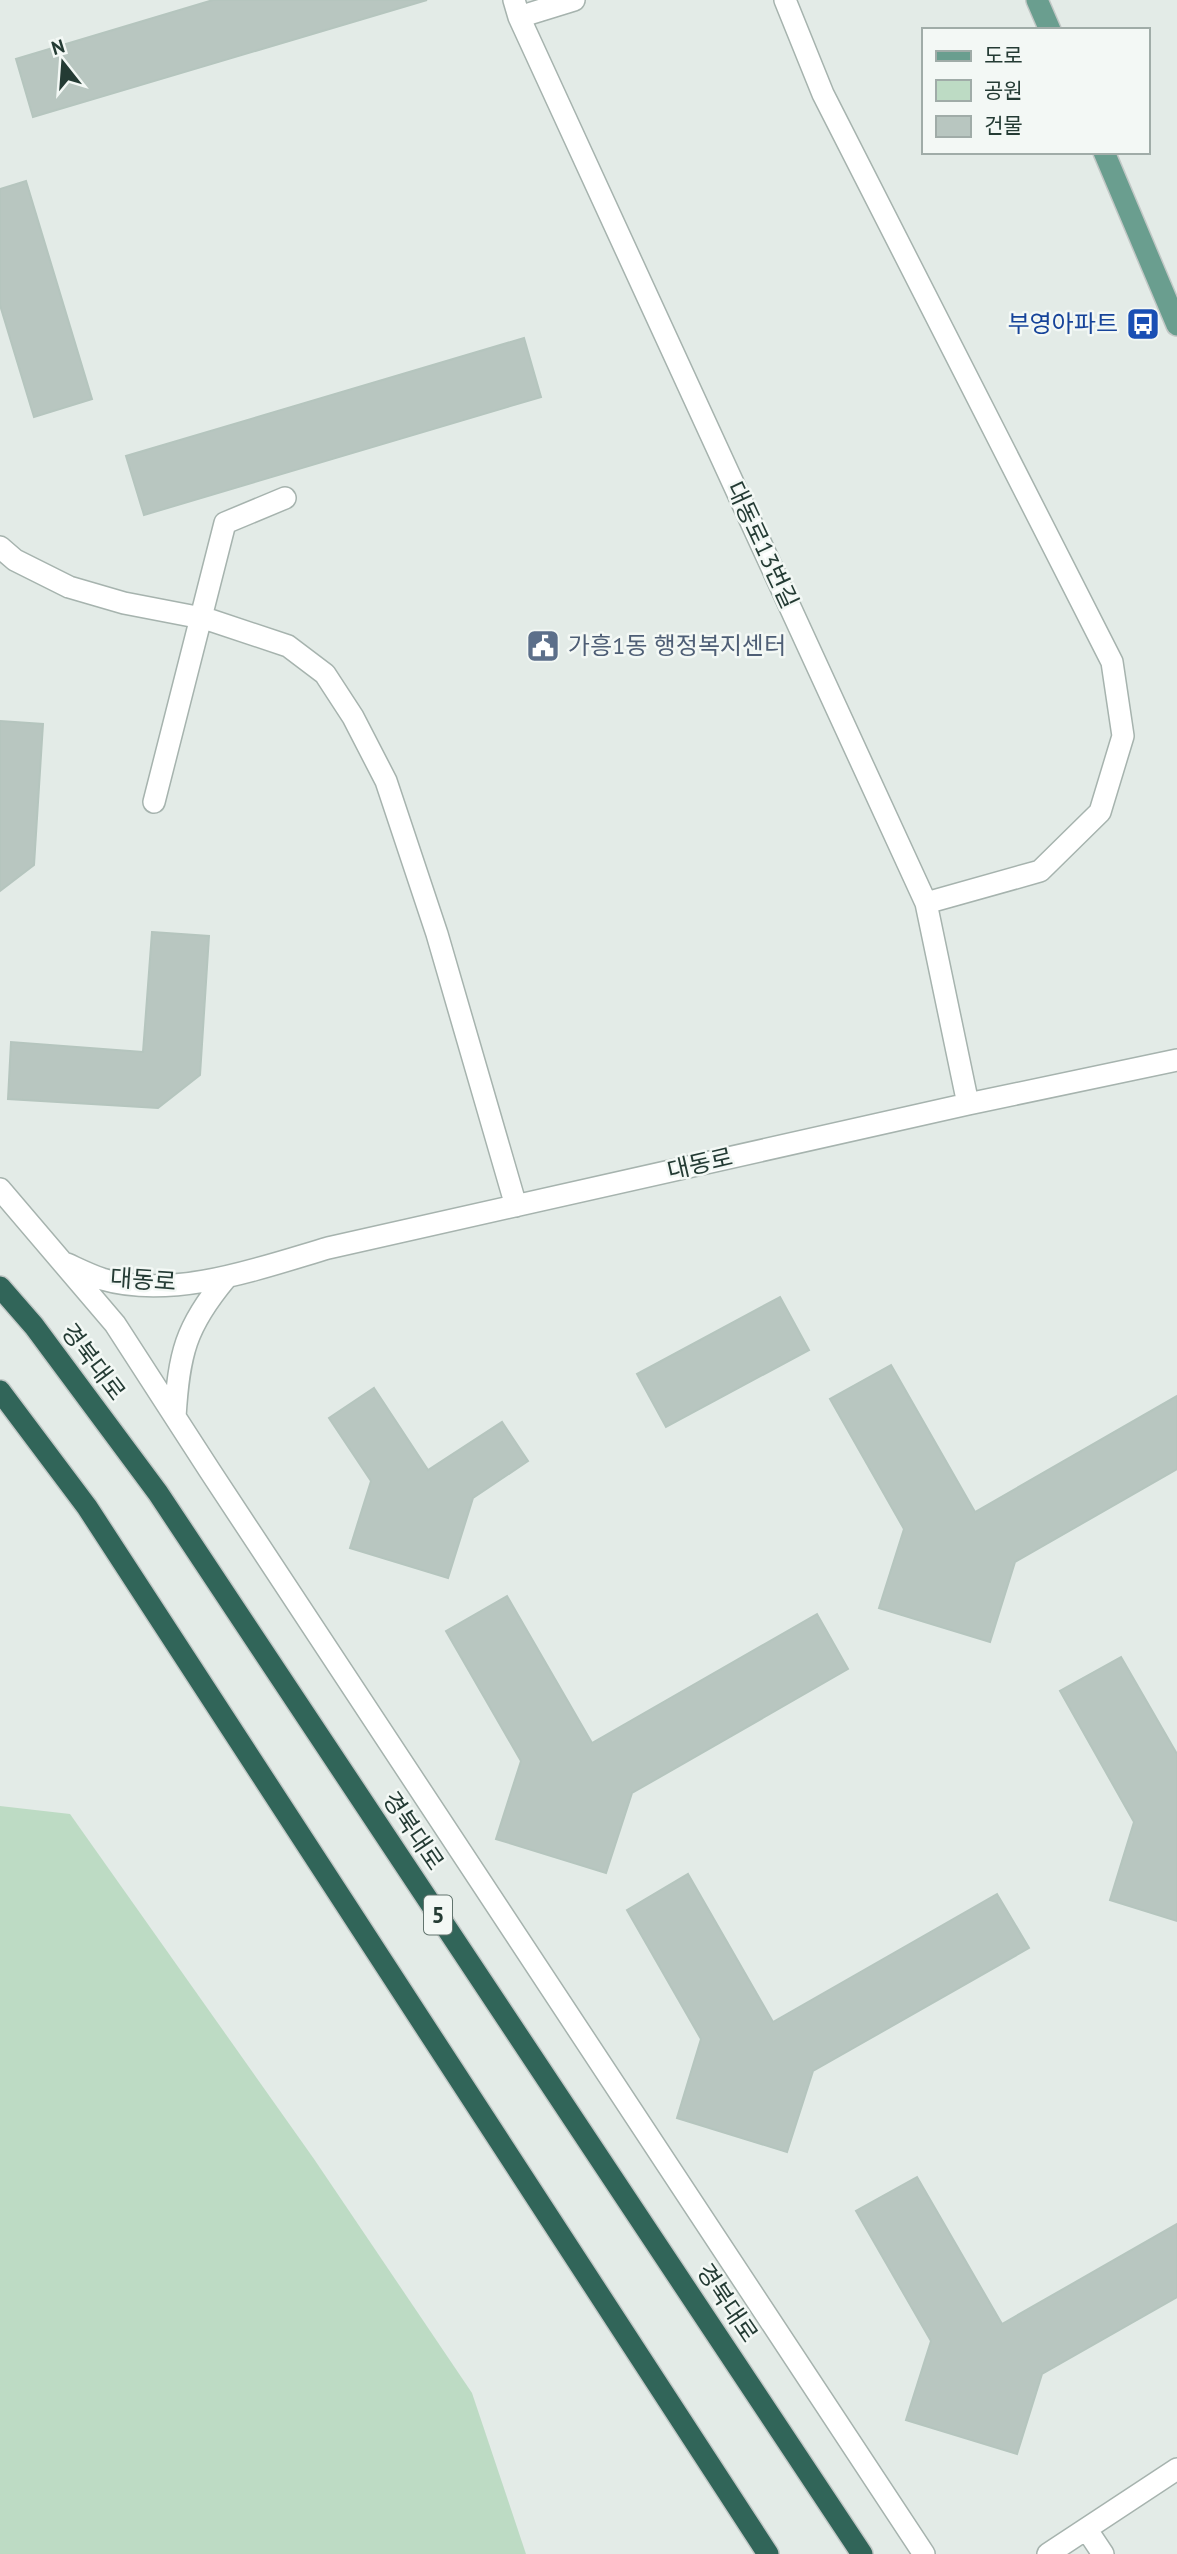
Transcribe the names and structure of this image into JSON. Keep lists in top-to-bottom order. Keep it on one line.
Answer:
{"streets":{"highway":["경북대로","5"],"street":["대동로13번길","대동로"]},"crossings":[["대동로13번길","대동로"]],"places":{"bus stop":["부영아파트"],"public building":["가흥1동 행정복지센터"]},"legend":["도로","공원","건물"],"north":"top"}
